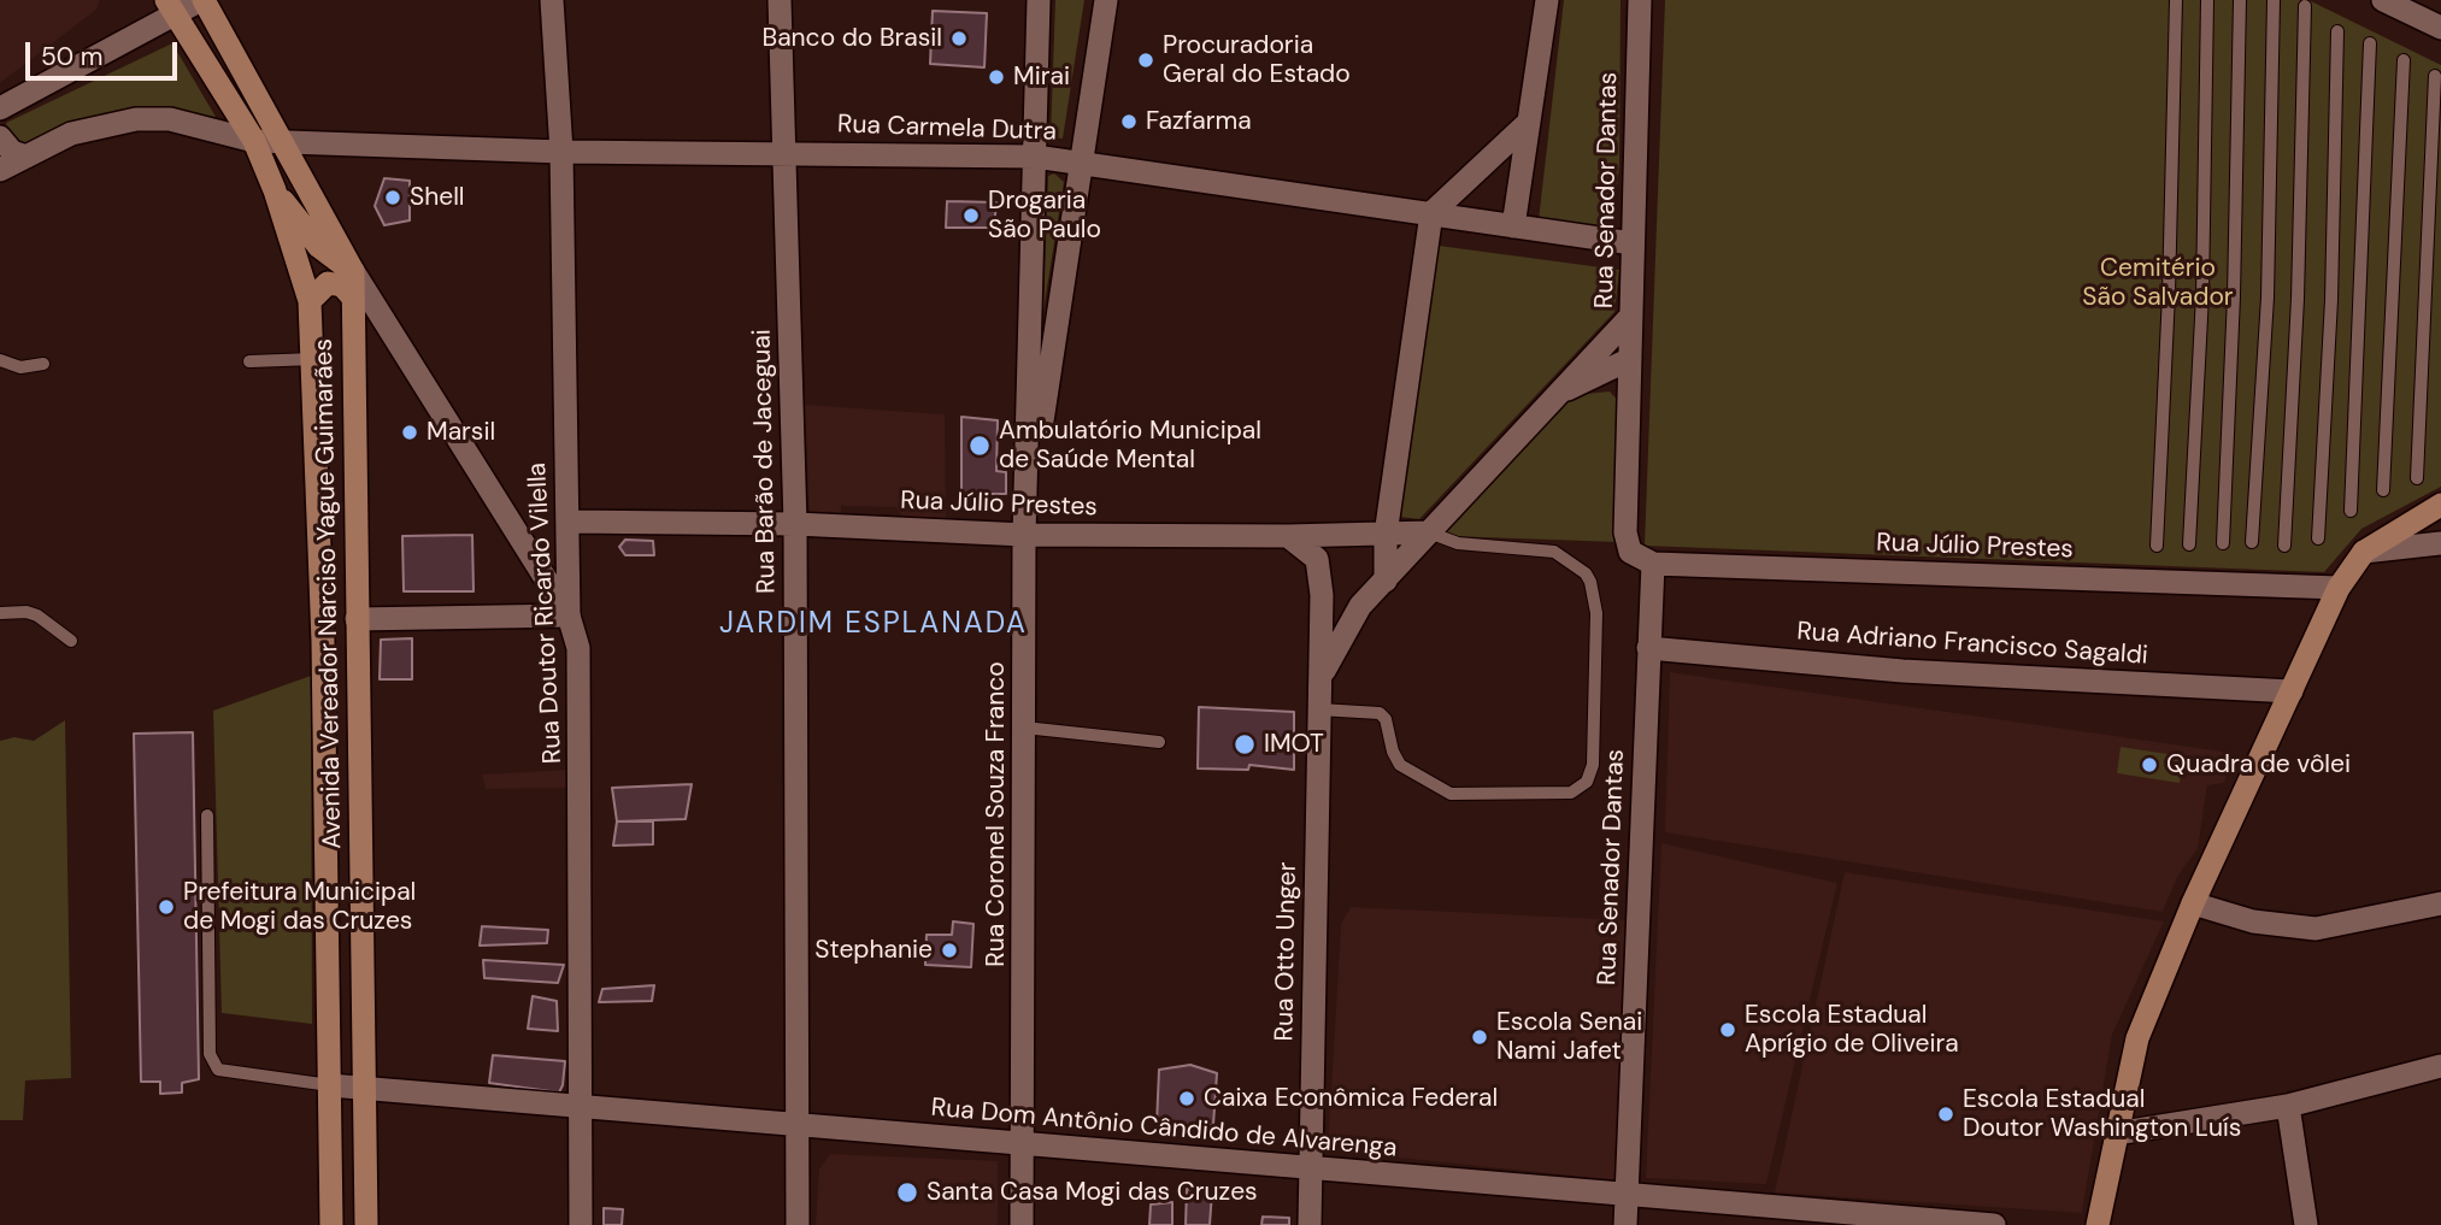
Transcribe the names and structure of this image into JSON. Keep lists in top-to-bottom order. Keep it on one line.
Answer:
{"streets":{"main road":["Avenida Vereador Narciso Yague Guimarães"],"street":["Rua Carmela Dutra","Rua Senador Dantas","Rua Barão de Jaceguai","Rua Júlio Prestes","Rua Doutor Ricardo Vilella","Rua Adriano Francisco Sagaldi","Rua Coronel Souza Franco","Rua Otto Unger","Rua Dom Antônio Cândido de Alvarenga"]},"crossings":[["Rua Carmela Dutra","Rua Senador Dantas"],["Rua Carmela Dutra","Rua Barão de Jaceguai"],["Rua Carmela Dutra","Avenida Vereador Narciso Yague Guimarães"],["Rua Carmela Dutra","Rua Doutor Ricardo Vilella"],["Rua Carmela Dutra","Rua Coronel Souza Franco"],["Rua Senador Dantas","Rua Júlio Prestes"],["Rua Senador Dantas","Rua Adriano Francisco Sagaldi"],["Rua Senador Dantas","Rua Otto Unger"],["Rua Senador Dantas","Rua Dom Antônio Cândido de Alvarenga"],["Rua Barão de Jaceguai","Rua Júlio Prestes"],["Rua Barão de Jaceguai","Rua Dom Antônio Cândido de Alvarenga"],["Rua Júlio Prestes","Rua Doutor Ricardo Vilella"],["Rua Júlio Prestes","Rua Coronel Souza Franco"],["Rua Júlio Prestes","Rua Otto Unger"],["Avenida Vereador Narciso Yague Guimarães","Rua Dom Antônio Cândido de Alvarenga"],["Rua Doutor Ricardo Vilella","Rua Dom Antônio Cândido de Alvarenga"],["Rua Coronel Souza Franco","Rua Dom Antônio Cândido de Alvarenga"],["Rua Otto Unger","Rua Dom Antônio Cândido de Alvarenga"]],"districts":["JARDIM ESPLANADA"],"parks":["Cemitério São Salvador"],"places":["Banco do Brasil","Procuradoria Geral do Estado","Mirai","Fazfarma","Shell","Drogaria São Paulo","Marsil","Ambulatório Municipal de Saúde Mental","IMOT","Quadra de vôlei","Prefeitura Municipal de Mogi das Cruzes","Stephanie","Escola Estadual Aprígio de Oliveira","Escola Senai Nami Jafet","Caixa Econômica Federal","Escola Estadual Doutor Washington Luís","Santa Casa Mogi das Cruzes"],"scale_bar":"50 m"}
